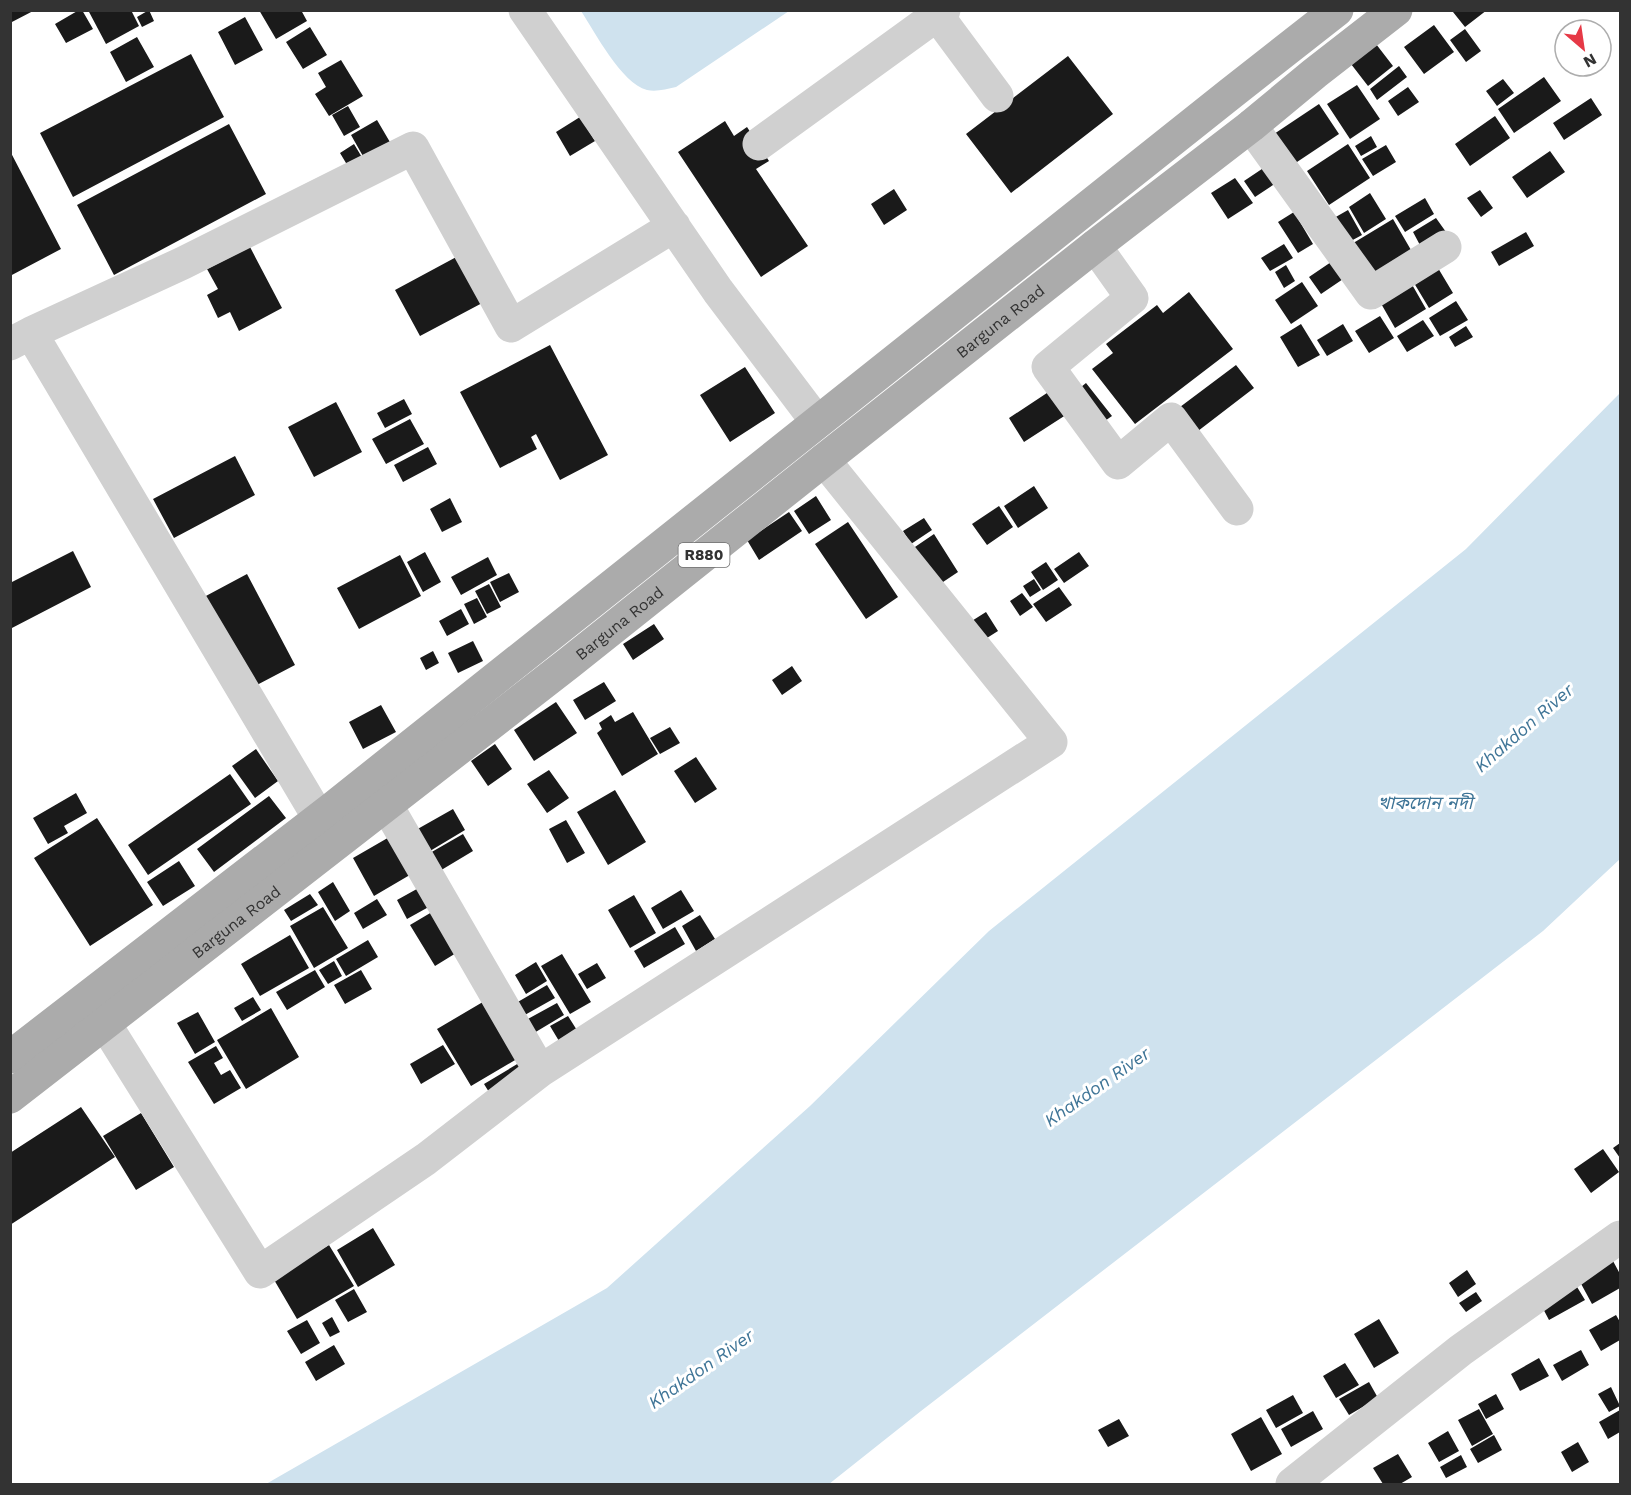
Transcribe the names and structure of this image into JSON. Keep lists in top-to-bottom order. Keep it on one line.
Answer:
{"streets":{"main road":["Barguna Road","R880"]},"water":["Khakdon River","খাকদোন নদী"],"north":"bottom right"}
